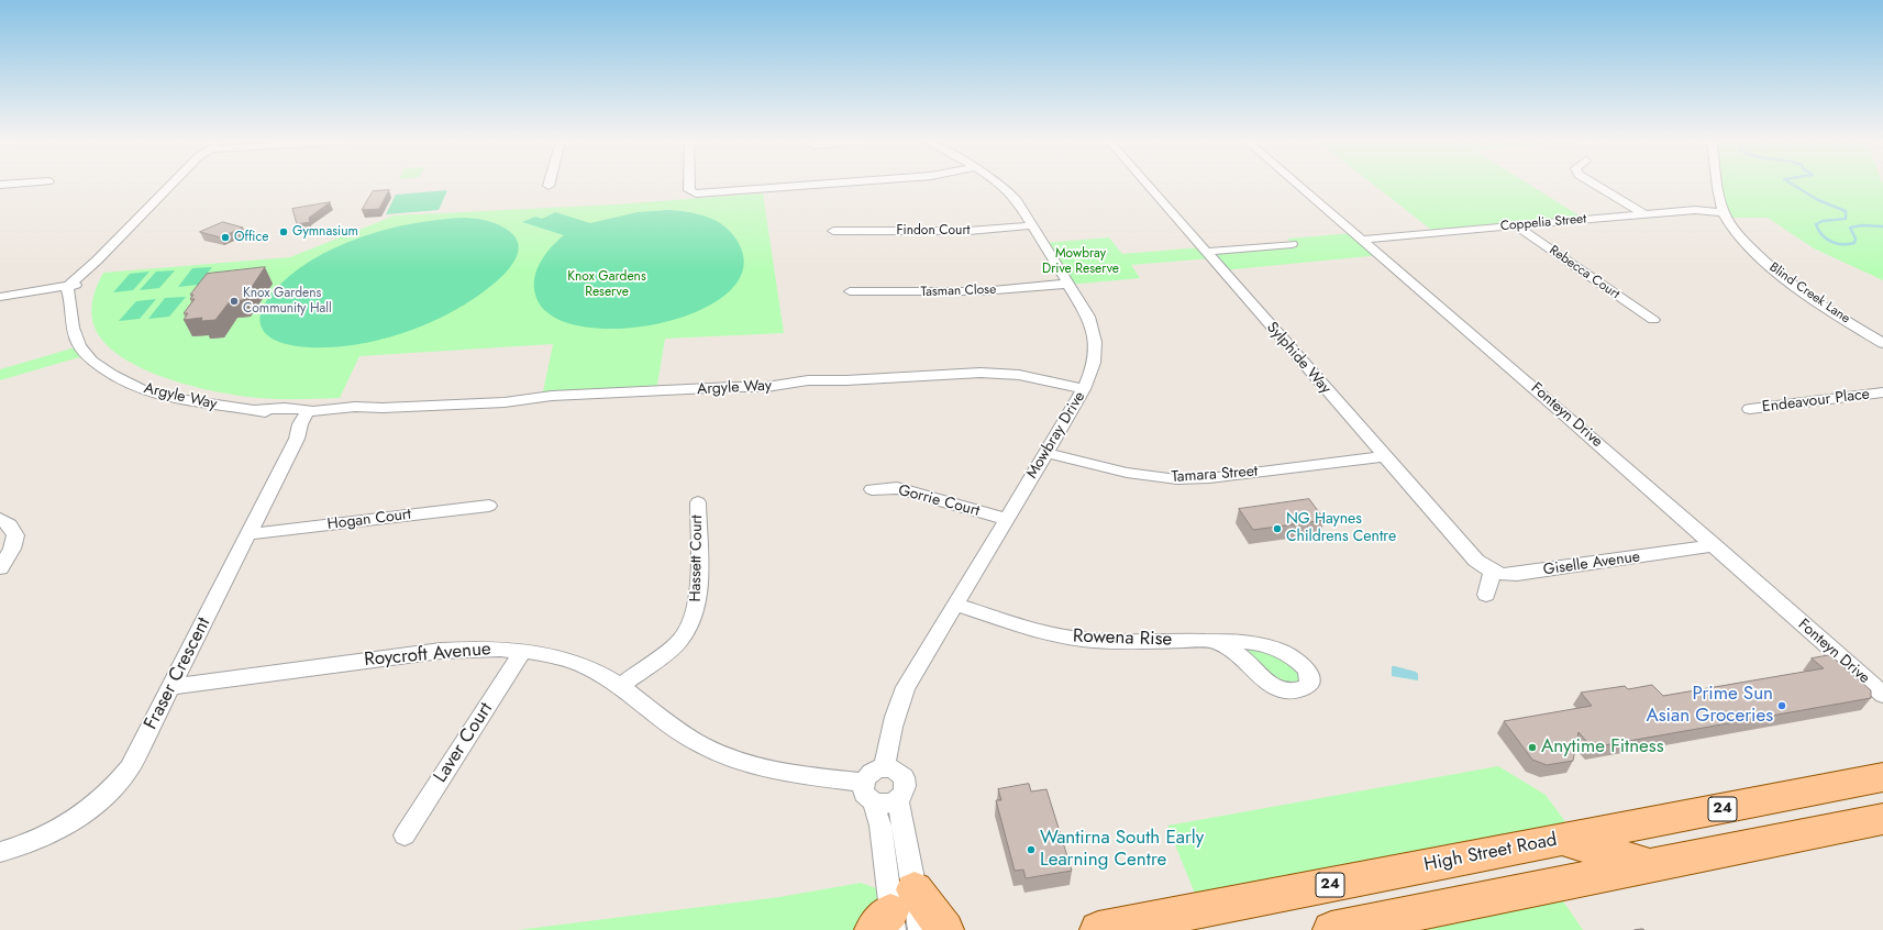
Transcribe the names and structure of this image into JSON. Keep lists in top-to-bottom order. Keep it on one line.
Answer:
{"streets":{"main road":["24","High Street Road"],"street":["Coppelia Street","Findon Court","Rebecca Court","Tasman Close","Blind Creek Lane","Sylphide Way","Argyle Way","Endeavour Place","Fonteyn Drive","Mowbray Drive","Tamara Street","Gorrie Court","Hogan Court","Hassett Court","Giselle Avenue","Rowena Rise","Roycroft Avenue","Fraser Crescent","Laver Court"]},"crossings":[["Coppelia Street","Rebecca Court"],["Coppelia Street","Blind Creek Lane"],["Coppelia Street","Fonteyn Drive"],["Findon Court","Mowbray Drive"],["Tasman Close","Mowbray Drive"],["Sylphide Way","Tamara Street"],["Sylphide Way","Giselle Avenue"],["Argyle Way","Mowbray Drive"],["Argyle Way","Fraser Crescent"],["Fonteyn Drive","Giselle Avenue"],["Mowbray Drive","Tamara Street"],["Mowbray Drive","Gorrie Court"],["Mowbray Drive","Rowena Rise"],["Mowbray Drive","Roycroft Avenue"],["Hogan Court","Fraser Crescent"],["Hassett Court","Roycroft Avenue"],["Roycroft Avenue","Fraser Crescent"],["Roycroft Avenue","Laver Court"]],"parks":["Mowbray Drive Reserve","Knox Gardens Reserve"],"places":["Gymnasium","Office","Knox Gardens Community Hall","NG Haynes Childrens Centre","Prime Sun Asian Groceries","Anytime Fitness","Wantirna South Early Learning Centre"]}
